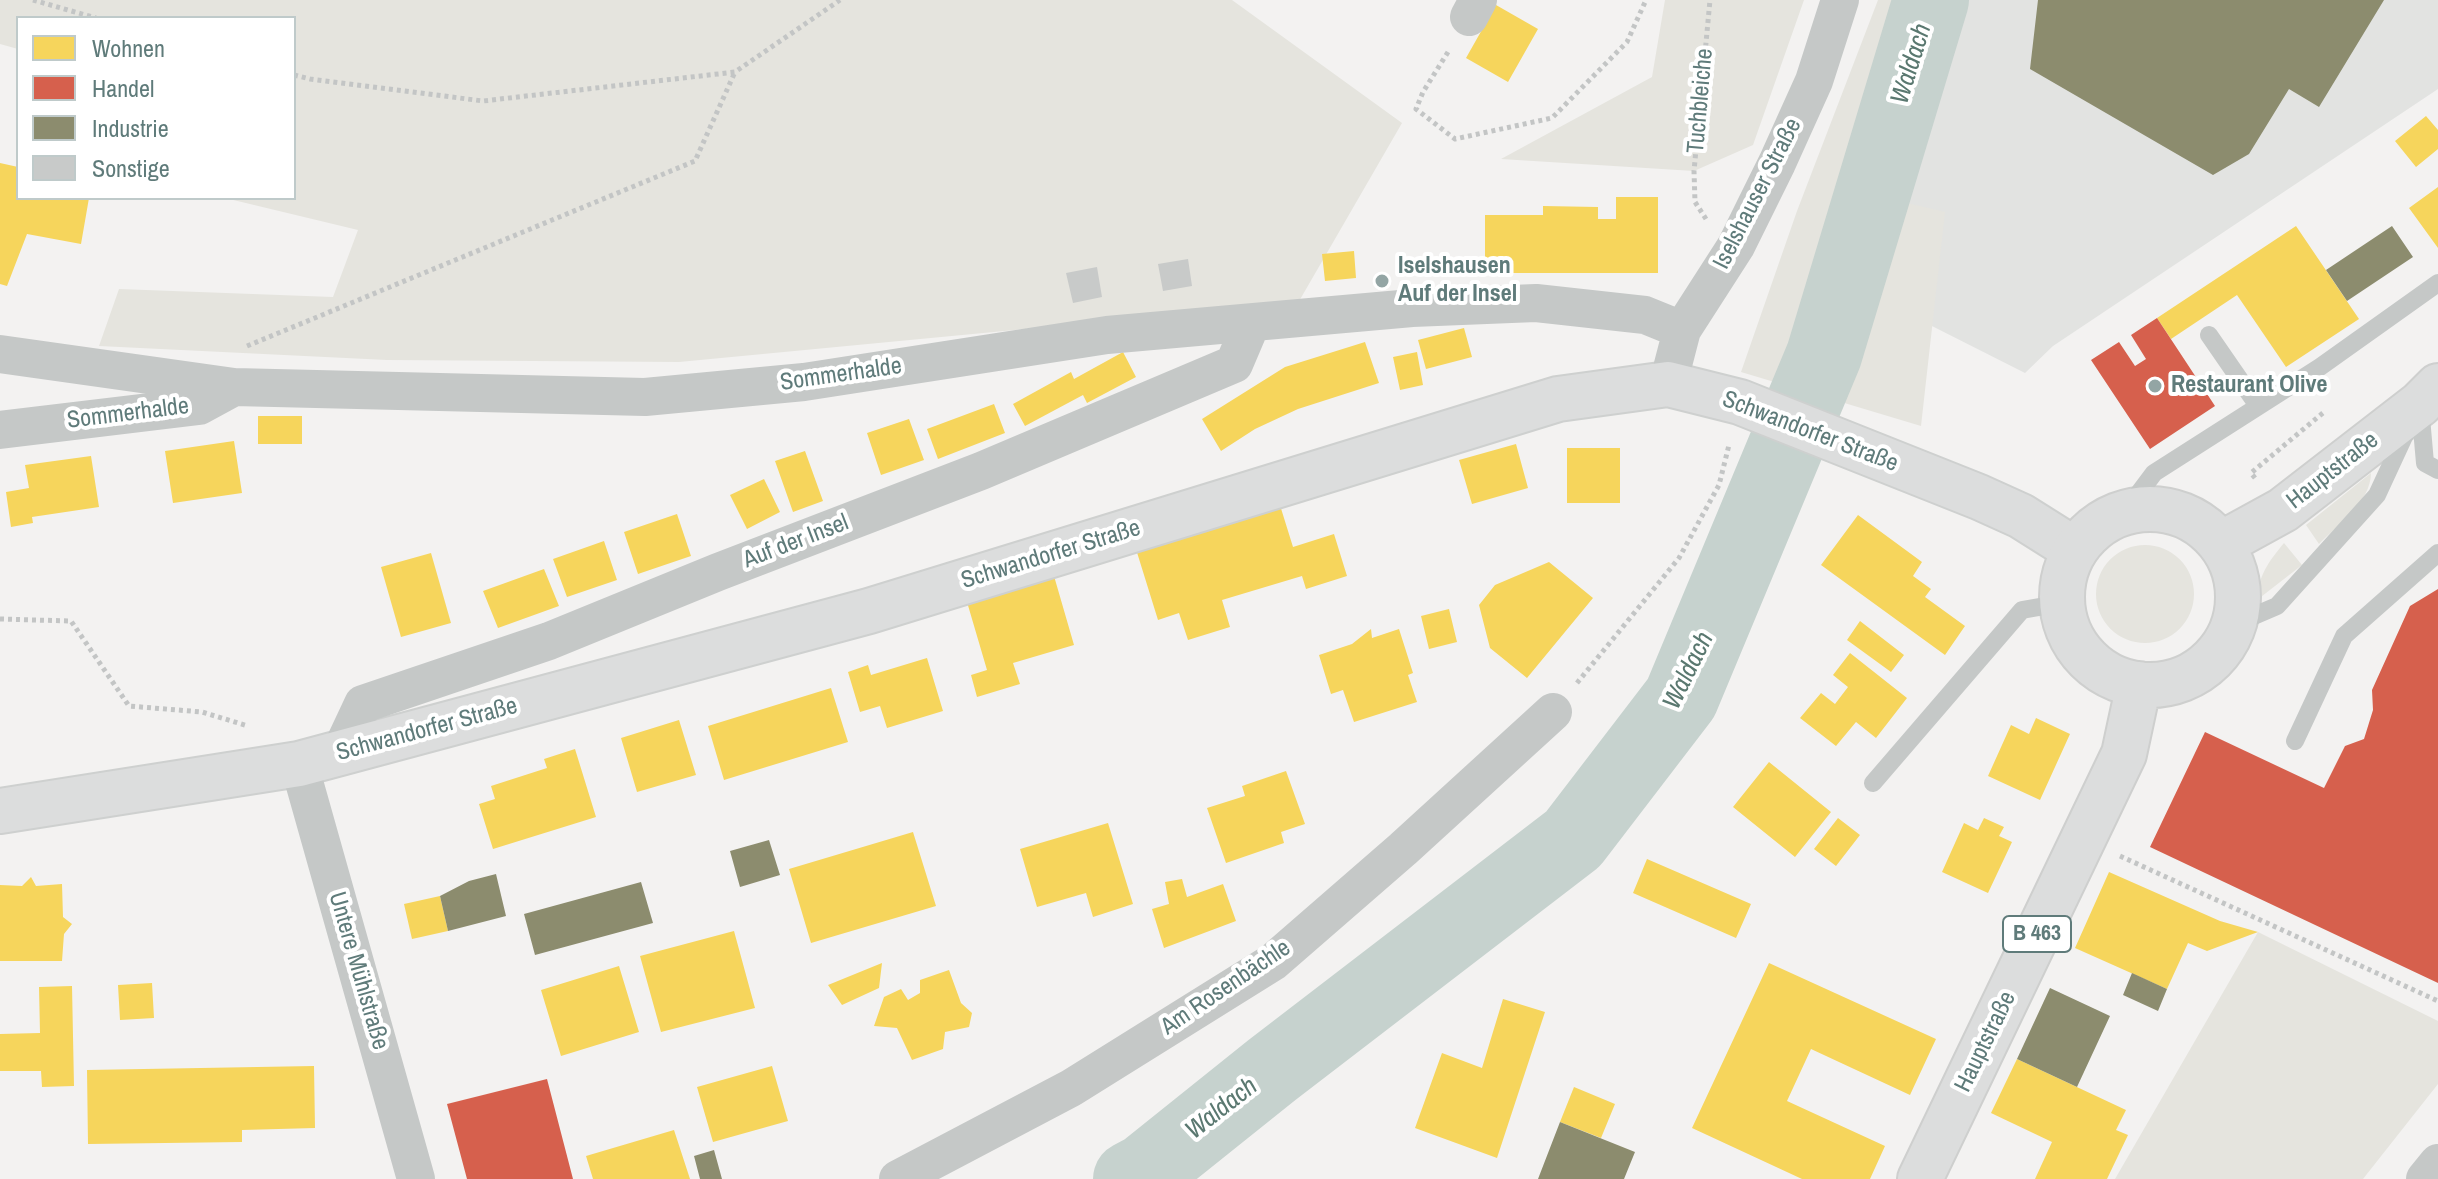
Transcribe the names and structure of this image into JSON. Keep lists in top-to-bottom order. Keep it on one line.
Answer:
{"streets":{"main road":["Schwandorfer Straße","Hauptstraße","B 463"],"street":["Iselshauser Straße","Sommerhalde","Auf der Insel","Untere Mühlstraße","Am Rosenbächle"],"path":["Tuchbleiche"]},"crossings":[["Iselshauser Straße","Sommerhalde"],["Iselshauser Straße","Schwandorfer Straße"],["Sommerhalde","Auf der Insel"],["Schwandorfer Straße","Hauptstraße"],["Schwandorfer Straße","Auf der Insel"],["Schwandorfer Straße","Untere Mühlstraße"],["Auf der Insel","Untere Mühlstraße"]],"water":["Waldach"],"places":["Iselshausen Auf der Insel","Restaurant Olive"],"legend":["Wohnen","Handel","Industrie","Sonstige"]}
